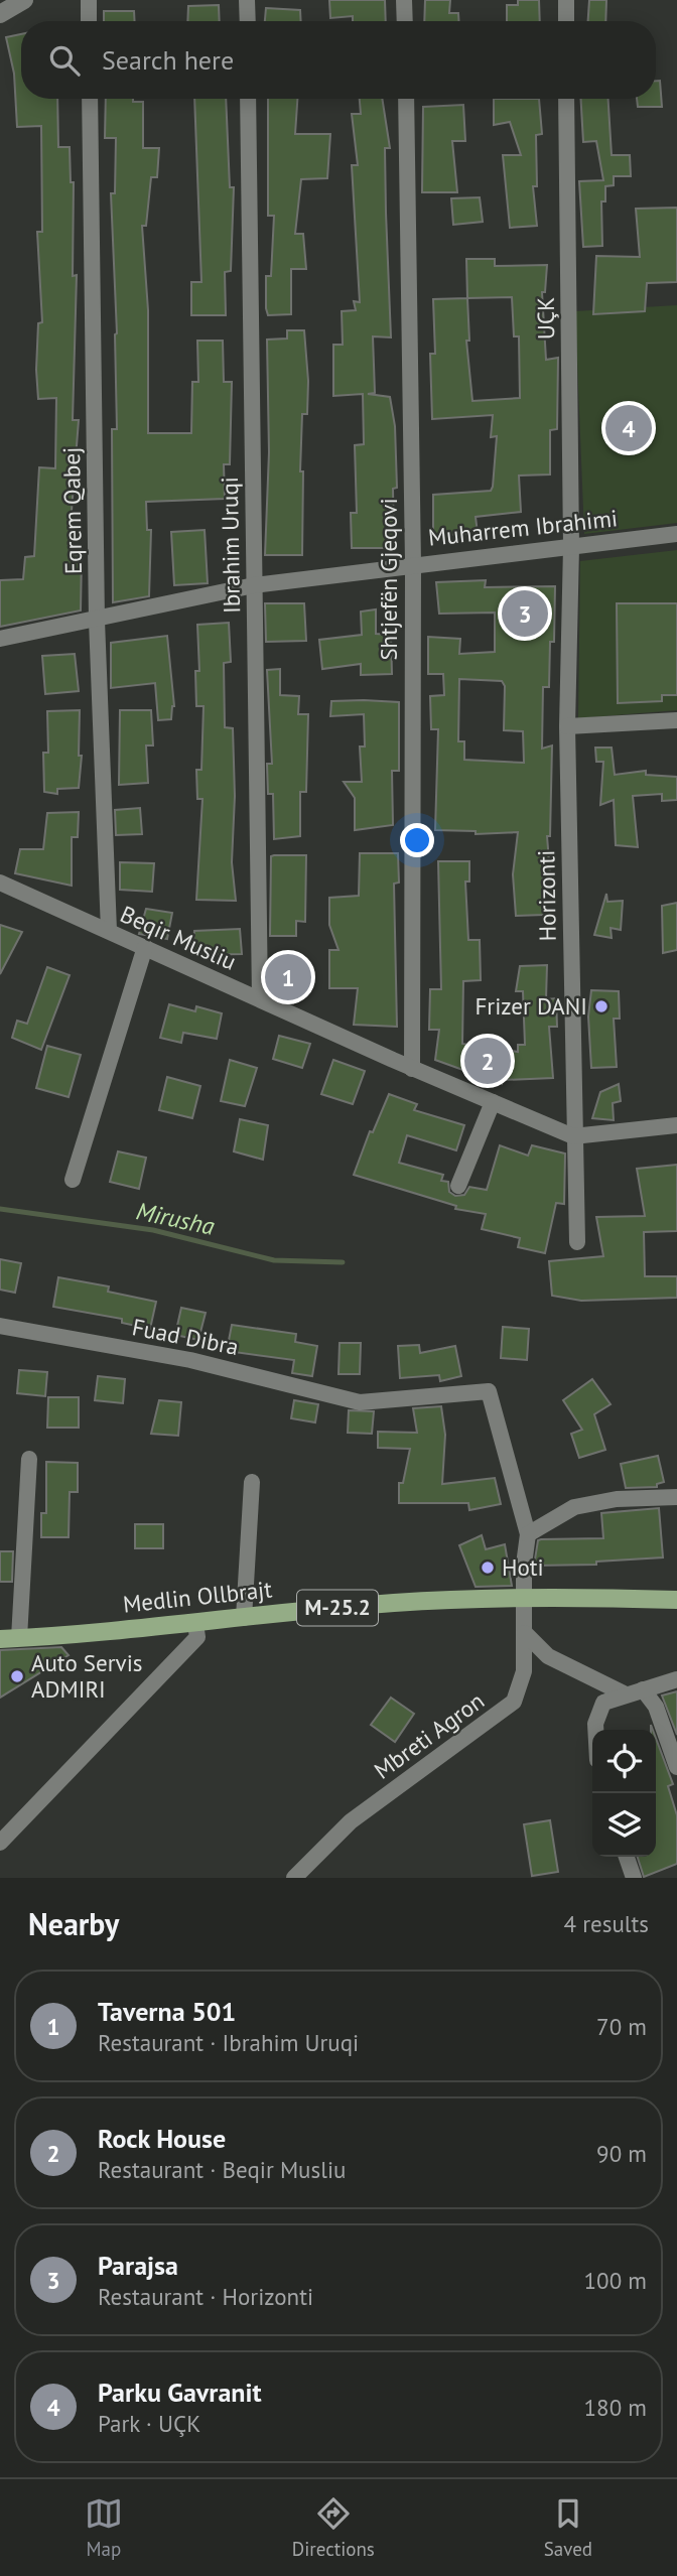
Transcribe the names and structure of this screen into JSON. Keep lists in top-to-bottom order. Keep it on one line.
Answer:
{"streets":{"main road":["Medlin Ollbrajt","M-25.2"],"street":["UÇK","Eqrem Qabej","Muharrem Ibrahimi","Ibrahim Uruqi","Shtjefën Gjeqovi","Horizonti","Beqir Musliu","Fuad Dibra","Mbreti Agron"]},"crossings":[["UÇK","Muharrem Ibrahimi"],["UÇK","Horizonti"],["Eqrem Qabej","Muharrem Ibrahimi"],["Eqrem Qabej","Beqir Musliu"],["Muharrem Ibrahimi","Ibrahim Uruqi"],["Muharrem Ibrahimi","Shtjefën Gjeqovi"],["Muharrem Ibrahimi","Horizonti"],["Ibrahim Uruqi","Beqir Musliu"],["Shtjefën Gjeqovi","Beqir Musliu"],["Horizonti","Beqir Musliu"],["Fuad Dibra","Mbreti Agron"],["Medlin Ollbrajt","Mbreti Agron"]],"water":["Mirusha"],"places":["Frizer DANI","Hoti","Auto Servis ADMIRI"],"page":{"search":"Search here","pins":["4","3","1","2"],"heading":["Nearby","4 results"],"list":[{"mark":"1","name":"Taverna 501","note":"Restaurant · Ibrahim Uruqi","value":"70 m"},{"mark":"2","name":"Rock House","note":"Restaurant · Beqir Musliu","value":"90 m"},{"mark":"3","name":"Parajsa","note":"Restaurant · Horizonti","value":"100 m"},{"mark":"4","name":"Parku Gavranit","note":"Park · UÇK","value":"180 m"}],"nav":["Map","Directions","Saved"]}}
